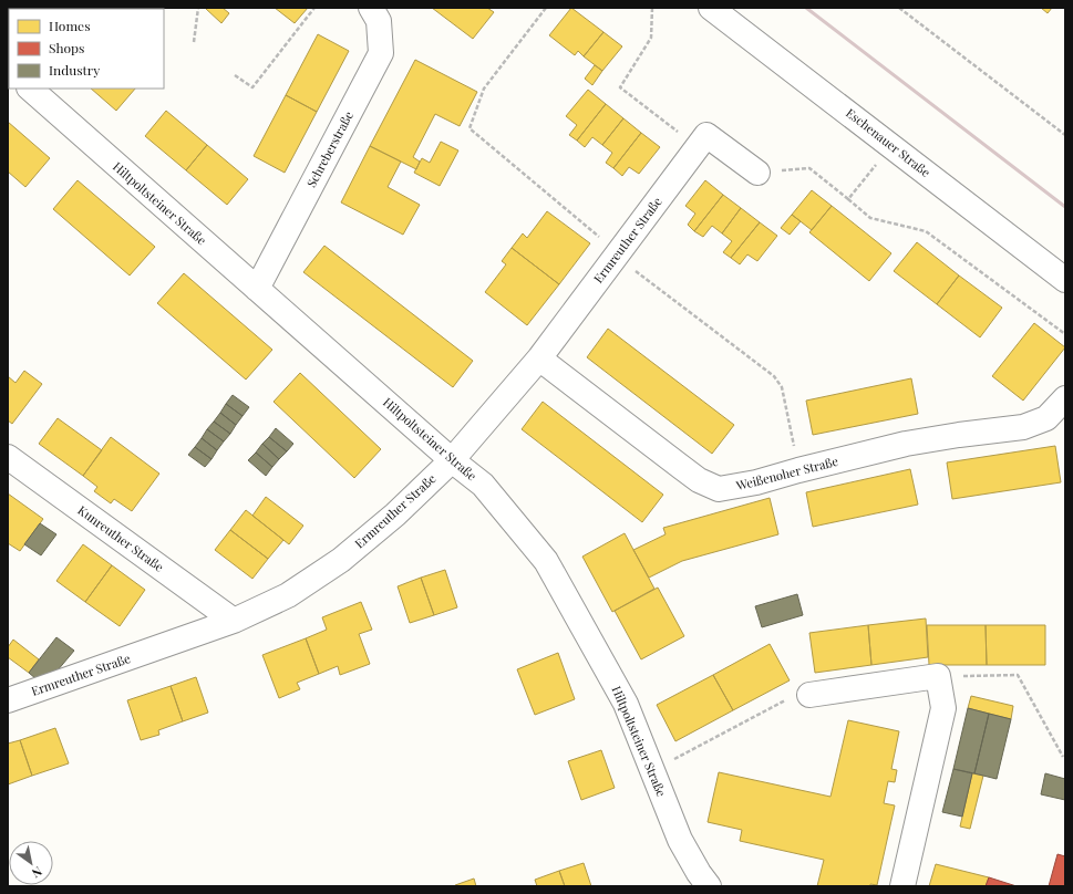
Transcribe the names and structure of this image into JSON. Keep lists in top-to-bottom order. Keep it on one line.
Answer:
{"streets":{"street":["Eschenauer Straße","Schreberstraße","Hiltpoltsteiner Straße","Ermreuther Straße","Weißenoher Straße","Kunreuther Straße"]},"crossings":[["Schreberstraße","Hiltpoltsteiner Straße"],["Hiltpoltsteiner Straße","Ermreuther Straße"],["Ermreuther Straße","Weißenoher Straße"],["Ermreuther Straße","Kunreuther Straße"]],"legend":["Homes","Shops","Industry"],"north":"bottom right"}
